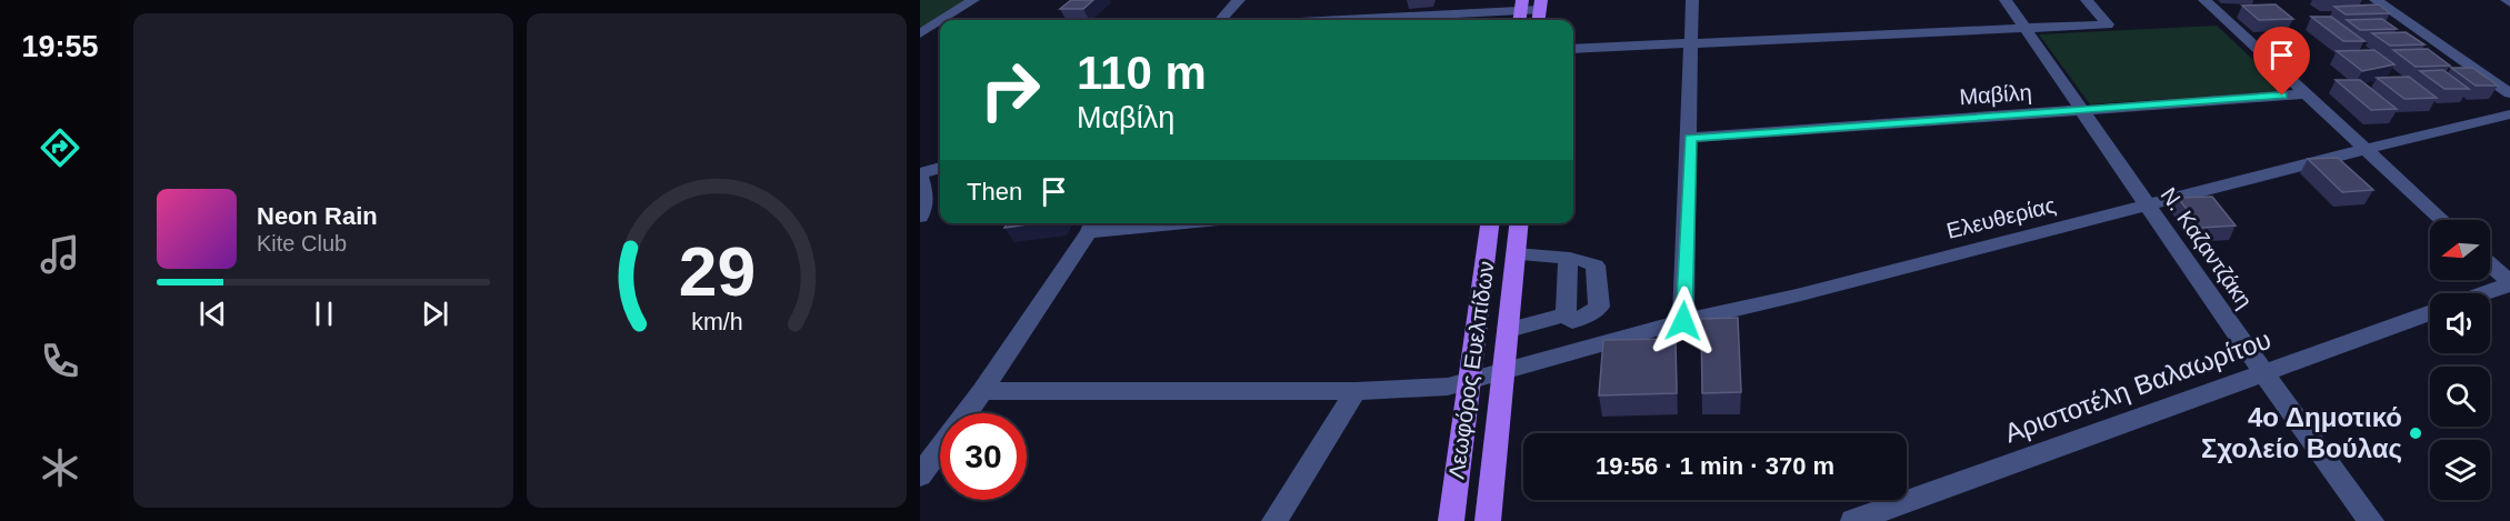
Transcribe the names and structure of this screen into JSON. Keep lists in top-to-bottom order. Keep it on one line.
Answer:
{"streets":{"main road":["Λεωφόρος Ευελπίδων"],"street":["Μαβίλη","Ελευθερίας","Ν. Καζαντζάκη","Αριστοτέλη Βαλαωρίτου"]},"crossings":[["Μαβίλη","Ν. Καζαντζάκη"],["Ελευθερίας","Ν. Καζαντζάκη"],["Ελευθερίας","Λεωφόρος Ευελπίδων"],["Ν. Καζαντζάκη","Αριστοτέλη Βαλαωρίτου"]],"places":["4ο Δημοτικό Σχολείο Βούλας"],"north":"left","page":{"tabs":"19:55","turn":["110 m","Μαβίλη"],"then":"Then","song":["Neon Rain","Kite Club"],"limit":"30","trip":"19:56 · 1 min · 370 m","gauge":["29","km/h"]}}
